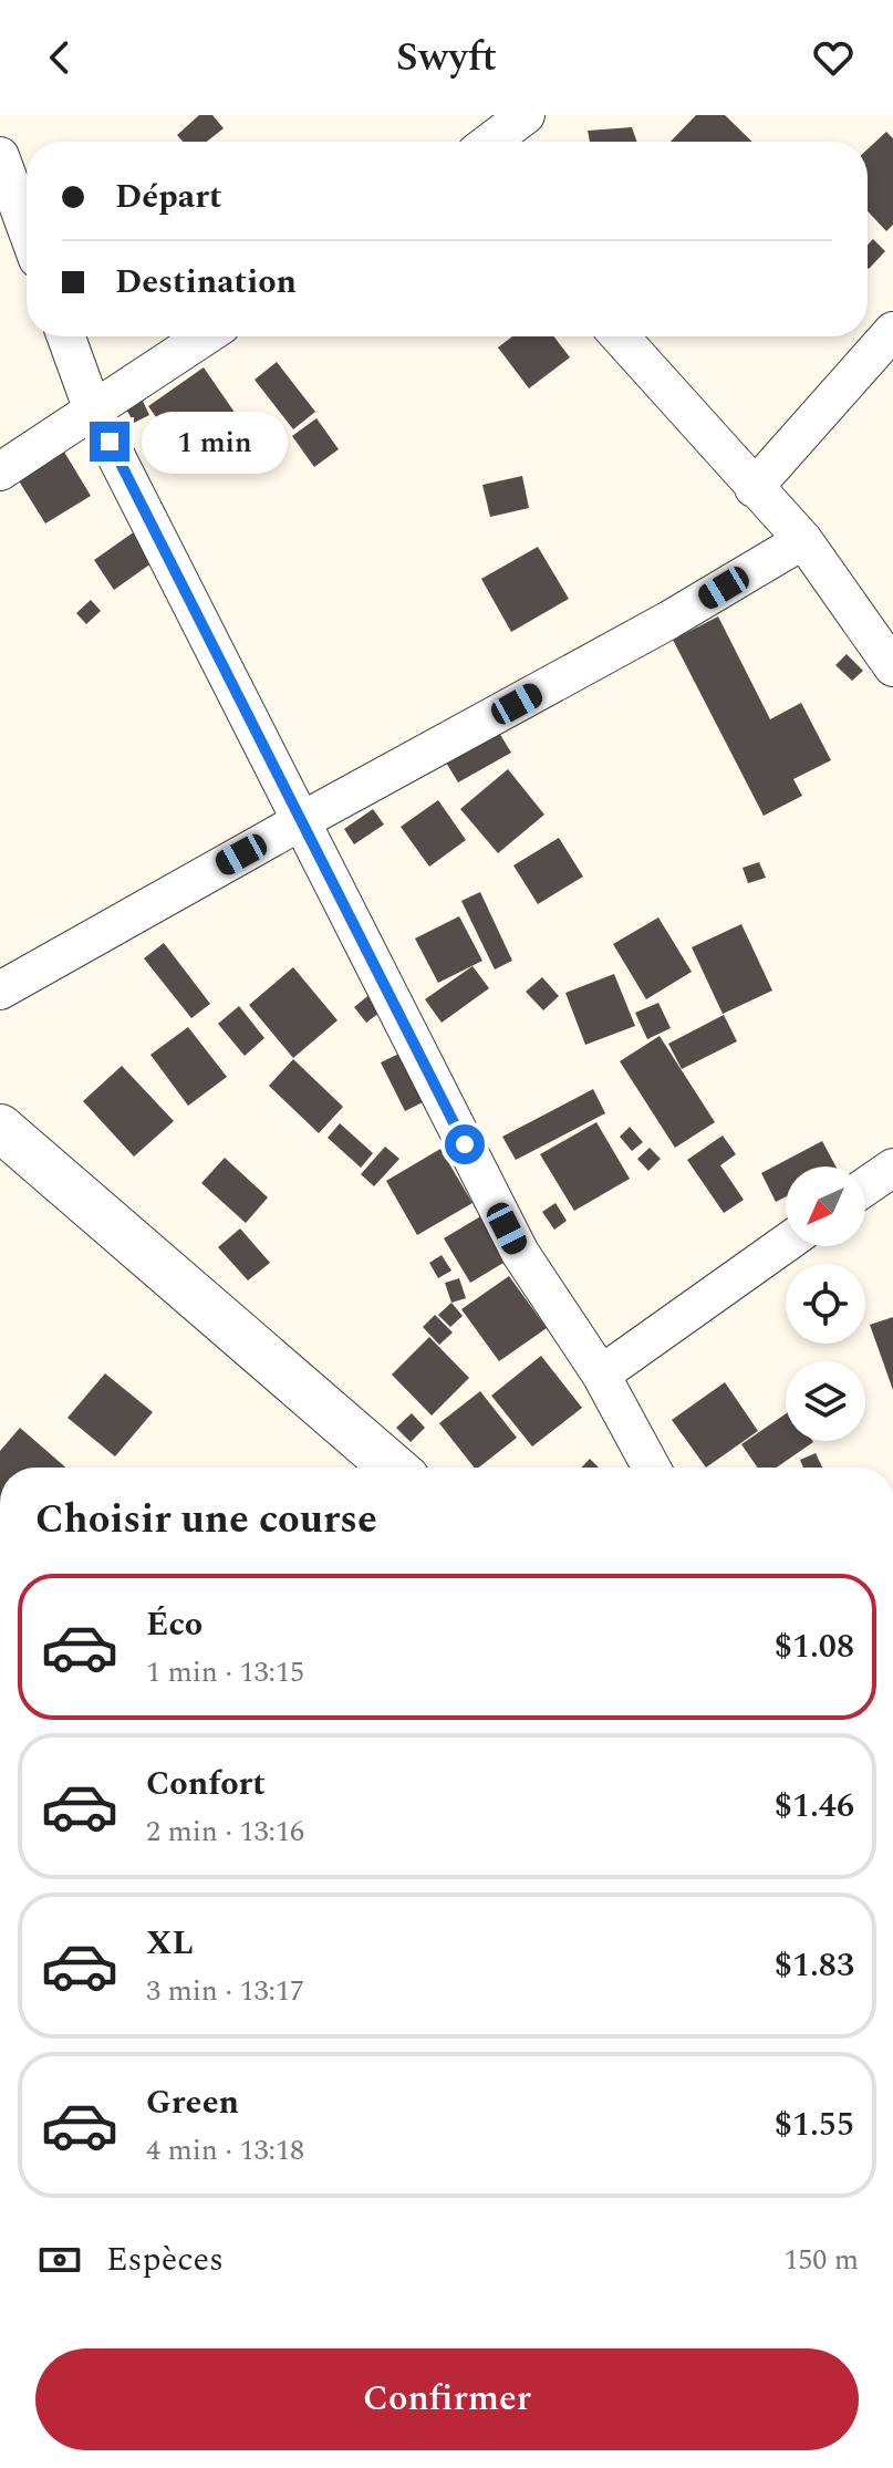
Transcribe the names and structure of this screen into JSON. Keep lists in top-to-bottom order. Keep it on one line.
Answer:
{"north":"bottom left","page":{"header":"Swyft","banner":["Départ","Destination"],"bubble":"1 min","heading":"Choisir une course","list":[{"name":"Éco","note":"1 min · 13:15","value":"$1.08"},{"name":"Confort","note":"2 min · 13:16","value":"$1.46"},{"name":"XL","note":"3 min · 13:17","value":"$1.83"},{"name":"Green","note":"4 min · 13:18","value":"$1.55"}],"pay":["Espèces","150 m"],"buttons":"Confirmer"}}
